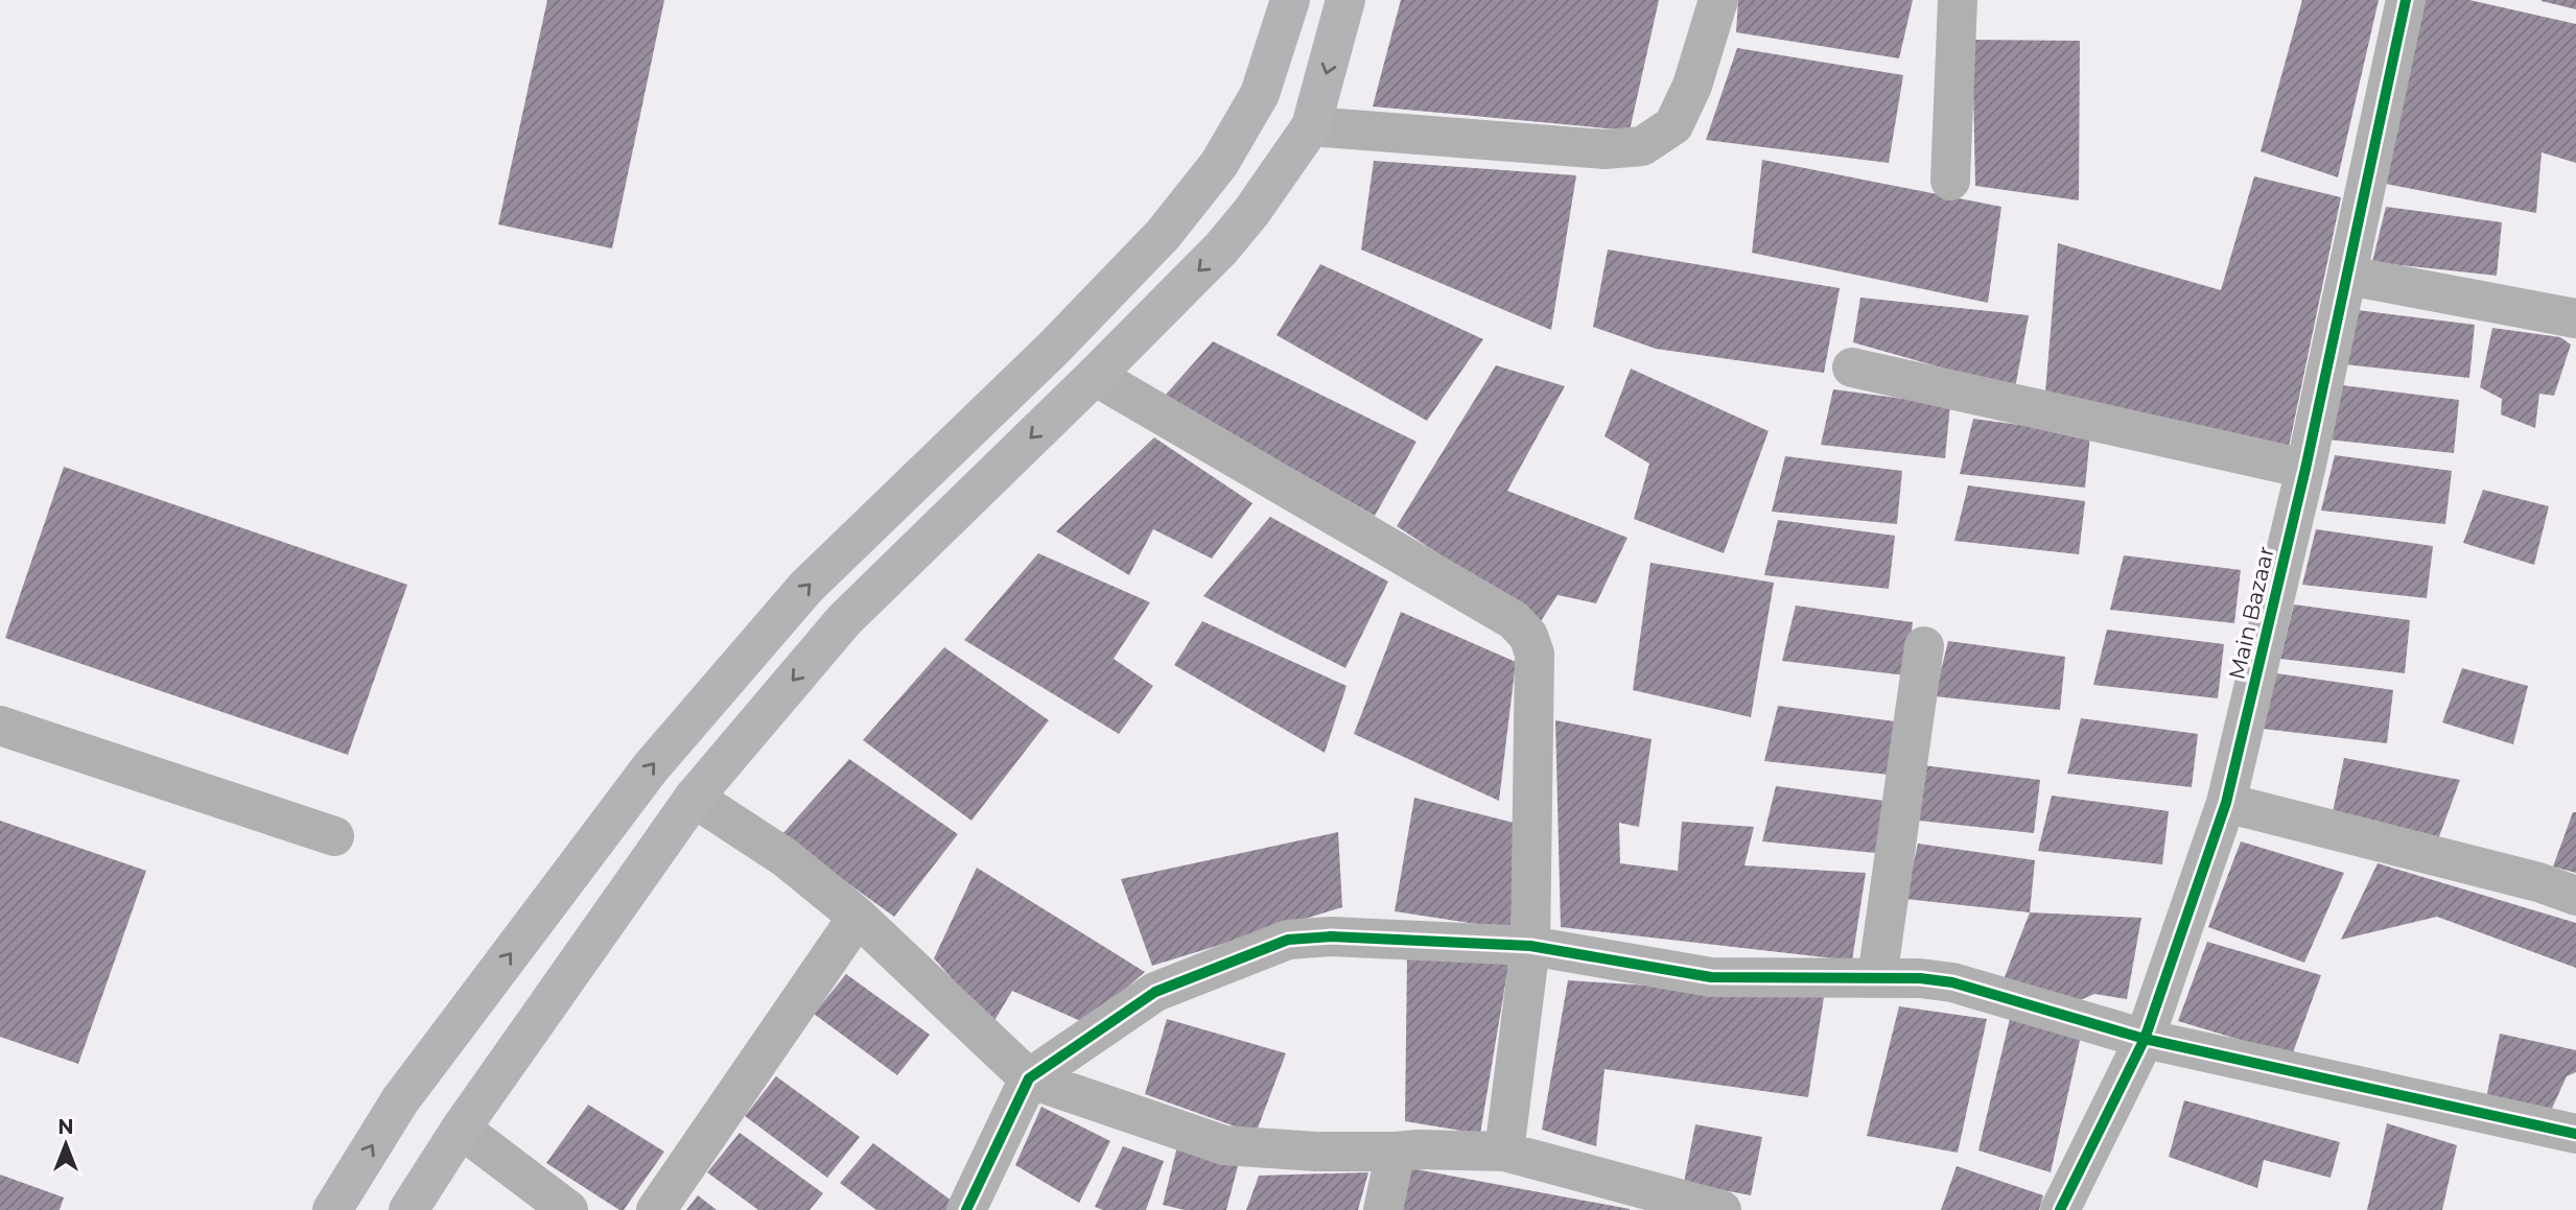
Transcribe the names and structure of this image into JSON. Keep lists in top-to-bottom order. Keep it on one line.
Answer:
{"streets":{"street":["Main Bazaar"]},"north":"top"}
